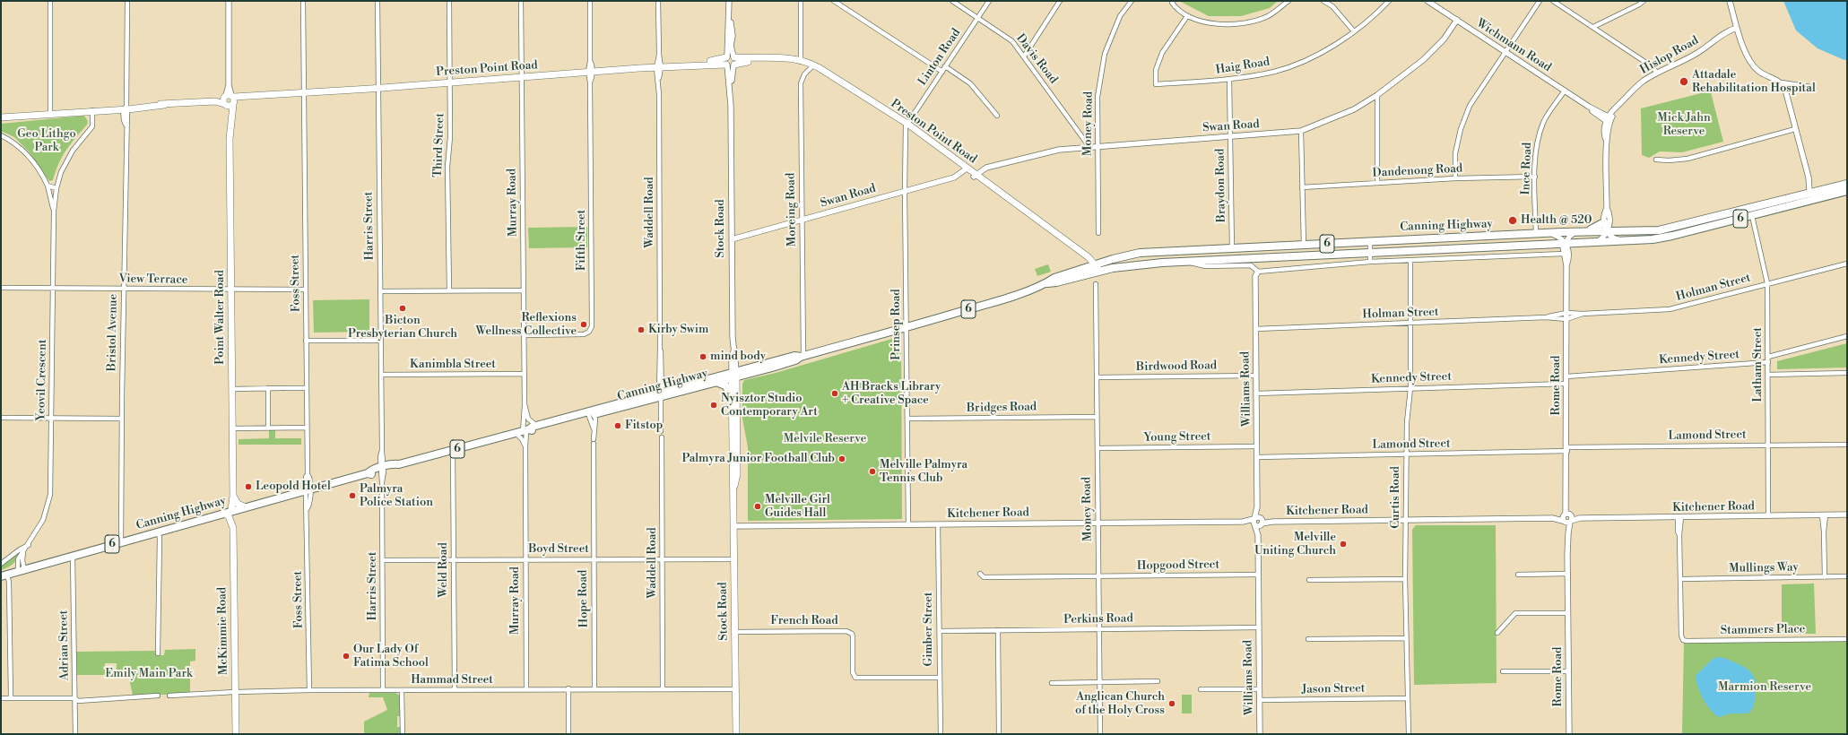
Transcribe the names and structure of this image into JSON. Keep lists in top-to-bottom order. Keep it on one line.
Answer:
{"streets":{"highway":["6","Canning Highway"],"main road":["Preston Point Road","Stock Road","Point Walter Road","McKimmie Road"],"street":["Wichmann Road","Hislop Road","Linton Road","Davis Road","Haig Road","Money Road","Swan Road","Third Street","Ince Road","Dandenong Road","Braydon Road","Murray Road","Moreing Road","Waddell Road","Harris Street","Fifth Street","View Terrace","Foss Street","Holman Street","Prinsep Road","Bristol Avenue","Kennedy Street","Kanimbla Street","Latham Street","Birdwood Road","Yeovil Crescent","Rome Road","Williams Road","Bridges Road","Lamond Street","Young Street","Curtis Road","Kitchener Road","Boyd Street","Hopgood Street","Mullings Way","Weld Road","Hope Road","Perkins Road","French Road","Gimber Street","Stammers Place","Adrian Street","Hammad Street","Jason Street"]},"crossings":[["Wichmann Road","Hislop Road"],["Wichmann Road","Swan Road"],["Wichmann Road","Ince Road"],["Linton Road","Davis Road"],["Linton Road","Preston Point Road"],["Linton Road","Prinsep Road"],["Davis Road","Swan Road"],["Haig Road","Braydon Road"],["Preston Point Road","Swan Road"],["Preston Point Road","Third Street"],["Preston Point Road","Murray Road"],["Preston Point Road","Moreing Road"],["Preston Point Road","Waddell Road"],["Preston Point Road","Harris Street"],["Preston Point Road","Canning Highway"],["Preston Point Road","Stock Road"],["Preston Point Road","Fifth Street"],["Preston Point Road","Foss Street"],["Preston Point Road","Point Walter Road"],["Preston Point Road","Prinsep Road"],["Preston Point Road","Bristol Avenue"],["Preston Point Road","Yeovil Crescent"],["Money Road","Swan Road"],["Money Road","Birdwood Road"],["Money Road","Bridges Road"],["Money Road","Young Street"],["Money Road","Kitchener Road"],["Money Road","Hopgood Street"],["Money Road","Perkins Road"],["Swan Road","Braydon Road"],["Swan Road","Moreing Road"],["Swan Road","Stock Road"],["Swan Road","Prinsep Road"],["Ince Road","Dandenong Road"],["Ince Road","Canning Highway"],["Braydon Road","Canning Highway"],["Murray Road","Canning Highway"],["Murray Road","Fifth Street"],["Murray Road","Kanimbla Street"],["Murray Road","Boyd Street"],["Murray Road","Hammad Street"],["Moreing Road","Canning Highway"],["Waddell Road","Canning Highway"],["Waddell Road","Boyd Street"],["Waddell Road","Hammad Street"],["Harris Street","Canning Highway"],["Harris Street","Kanimbla Street"],["Harris Street","Boyd Street"],["Harris Street","Hammad Street"],["Canning Highway","Stock Road"],["Canning Highway","Foss Street"],["Canning Highway","Point Walter Road"],["Canning Highway","Prinsep Road"],["Canning Highway","Bristol Avenue"],["Canning Highway","Latham Street"],["Canning Highway","Yeovil Crescent"],["Canning Highway","Rome Road"],["Canning Highway","Williams Road"],["Canning Highway","Curtis Road"],["Canning Highway","Weld Road"],["Canning Highway","Hope Road"],["Canning Highway","McKimmie Road"],["Canning Highway","Adrian Street"],["Stock Road","Kitchener Road"],["Stock Road","Boyd Street"],["Stock Road","French Road"],["Stock Road","Hammad Street"],["View Terrace","Foss Street"],["View Terrace","Point Walter Road"],["View Terrace","Bristol Avenue"],["View Terrace","Yeovil Crescent"],["Foss Street","Hammad Street"],["Holman Street","Latham Street"],["Holman Street","Rome Road"],["Holman Street","Williams Road"],["Holman Street","Curtis Road"],["Point Walter Road","McKimmie Road"],["Prinsep Road","Bridges Road"],["Prinsep Road","Kitchener Road"],["Kennedy Street","Latham Street"],["Kennedy Street","Rome Road"],["Kennedy Street","Williams Road"],["Kennedy Street","Curtis Road"],["Latham Street","Lamond Street"],["Latham Street","Kitchener Road"],["Birdwood Road","Williams Road"],["Rome Road","Lamond Street"],["Rome Road","Kitchener Road"],["Williams Road","Lamond Street"],["Williams Road","Young Street"],["Williams Road","Kitchener Road"],["Williams Road","Hopgood Street"],["Williams Road","Perkins Road"],["Williams Road","Jason Street"],["Lamond Street","Curtis Road"],["Curtis Road","Kitchener Road"],["Curtis Road","Jason Street"],["Kitchener Road","Gimber Street"],["Boyd Street","Weld Road"],["Boyd Street","Hope Road"],["Mullings Way","Stammers Place"],["Weld Road","Hammad Street"],["Hope Road","Hammad Street"],["Perkins Road","Gimber Street"],["French Road","Gimber Street"],["McKimmie Road","Hammad Street"]],"parks":["Mick Jahn Reserve","Geo Lithgo Park","Melvile Reserve","Emily Main Park","Marmion Reserve"],"places":["Attadale Rehabilitation Hospital","Health @ 520","Bicton Presbyterian Church","Reflexions Wellness Collective","Kirby Swim","mind body","AH Bracks Library + Creative Space","Nyisztor Studio Contemporary Art","Fitstop","Palmyra Junior Football Club","Melville Palmyra Tennis Club","Leopold Hotel","Palmyra Police Station","Melville Girl Guides Hall","Melville Uniting Church","Our Lady Of Fatima School","Anglican Church of the Holy Cross"]}
